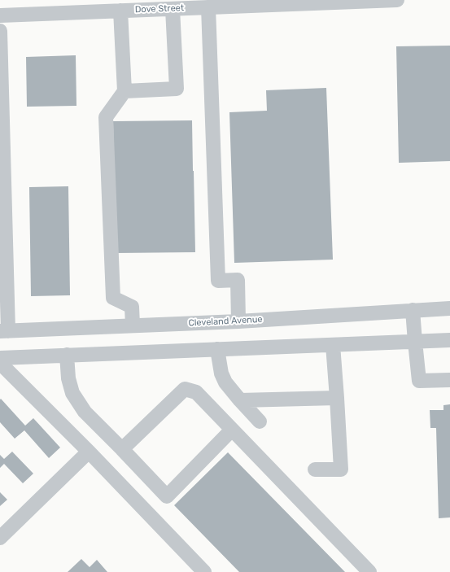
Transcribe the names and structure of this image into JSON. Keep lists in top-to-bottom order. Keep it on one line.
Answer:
{"streets":{"street":["Dove Street","Cleveland Avenue"]}}
